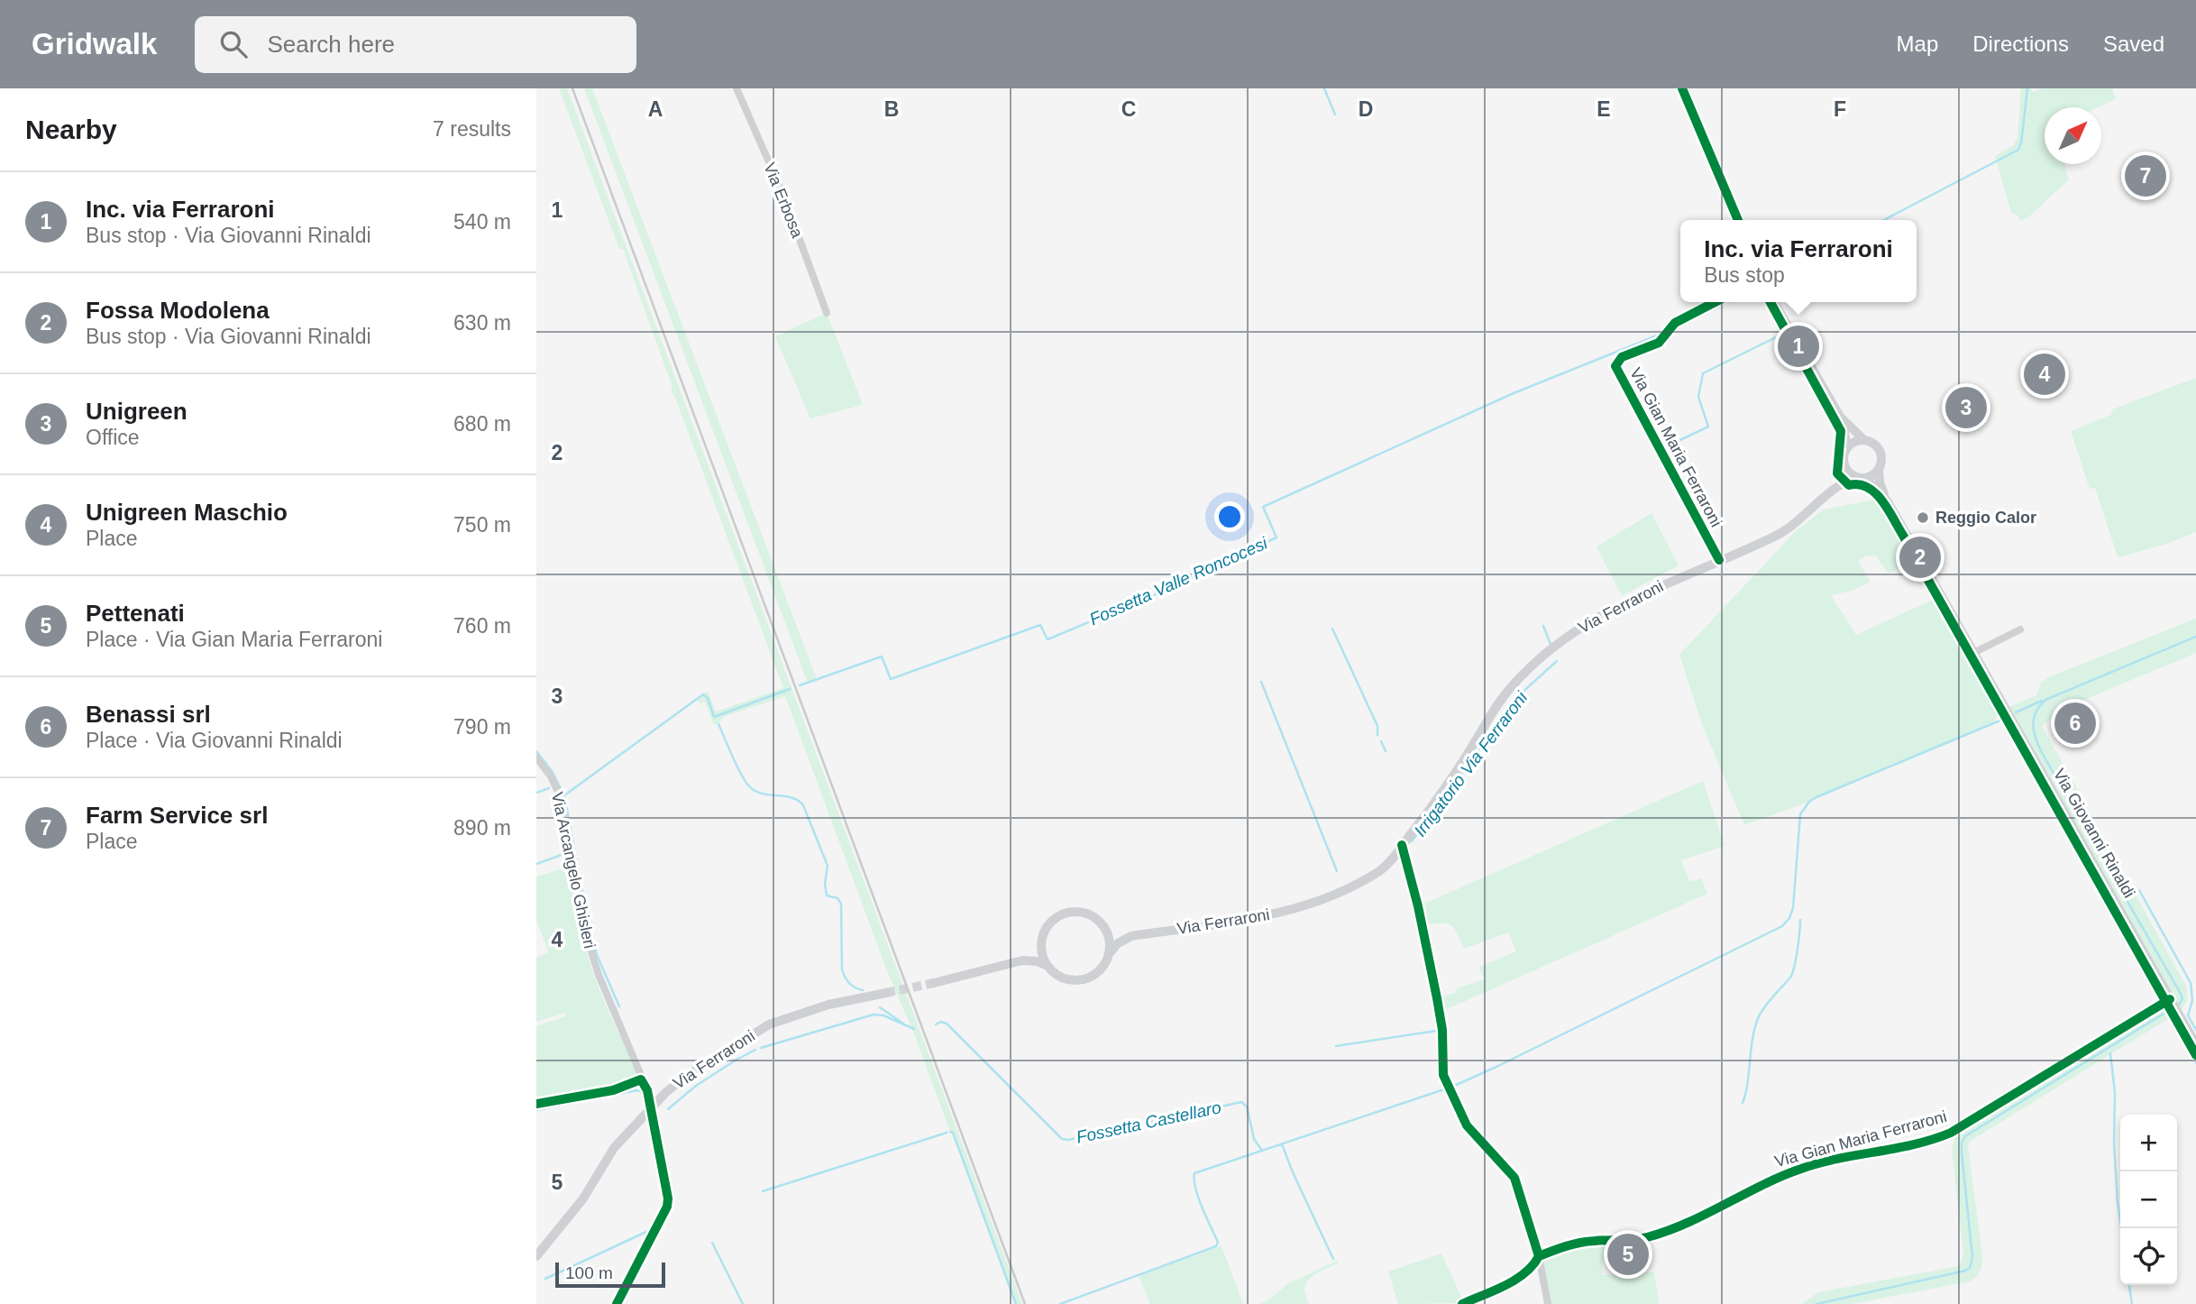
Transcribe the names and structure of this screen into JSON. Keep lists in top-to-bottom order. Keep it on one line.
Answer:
{"streets":{"main road":["Via Ferraroni"],"street":["Via Erbosa","Via Gian Maria Ferraroni","Via Giovanni Rinaldi","Via Arcangelo Ghisleri"]},"crossings":[["Via Gian Maria Ferraroni","Via Ferraroni"],["Via Gian Maria Ferraroni","Via Giovanni Rinaldi"],["Via Ferraroni","Via Giovanni Rinaldi"],["Via Ferraroni","Via Arcangelo Ghisleri"]],"water":["Fossetta Valle Roncocesi","Irrigatorio Via Ferraroni","Fossetta Castellaro"],"places":["Reggio Calor"],"scale_bar":"100 m","north":"top right","page":{"header":"Gridwalk","search":"Search here","nav":["Map","Directions","Saved"],"heading":["Nearby","7 results"],"pins":["7","1","4","3","2","6","5"],"list":[{"mark":"1","name":"Inc. via Ferraroni","note":"Bus stop · Via Giovanni Rinaldi","value":"540 m"},{"mark":"2","name":"Fossa Modolena","note":"Bus stop · Via Giovanni Rinaldi","value":"630 m"},{"mark":"3","name":"Unigreen","note":"Office","value":"680 m"},{"mark":"4","name":"Unigreen Maschio","note":"Place","value":"750 m"},{"mark":"5","name":"Pettenati","note":"Place · Via Gian Maria Ferraroni","value":"760 m"},{"mark":"6","name":"Benassi srl","note":"Place · Via Giovanni Rinaldi","value":"790 m"},{"mark":"7","name":"Farm Service srl","note":"Place","value":"890 m"}],"popup":["Inc. via Ferraroni","Bus stop"],"map_buttons":["+","−"],"scale":"100 m"},"grid":{"columns":["A","B","C","D","E","F"],"rows":["1","2","3","4","5"]}}
